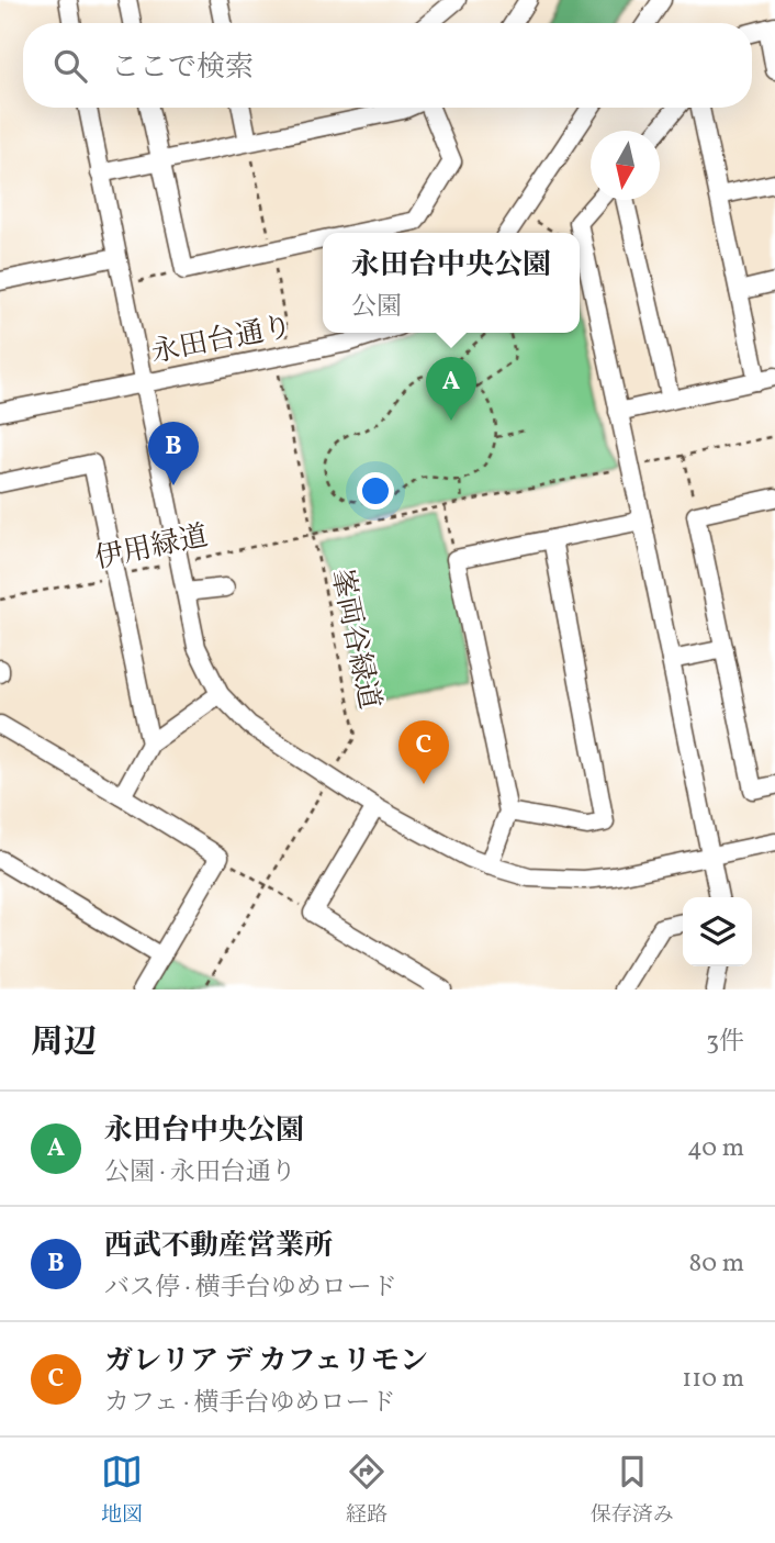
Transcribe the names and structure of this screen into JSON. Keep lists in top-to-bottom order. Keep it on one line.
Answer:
{"streets":{"street":["永田台通り"],"path":["伊用緑道","峯両谷緑道"]},"crossings":[["永田台通り","峯両谷緑道"],["伊用緑道","峯両谷緑道"]],"north":"bottom","page":{"search":"ここで検索","popup":["永田台中央公園","公園"],"pins":["A","B","C"],"heading":["周辺","3件"],"list":[{"mark":"A","name":"永田台中央公園","note":"公園 · 永田台通り","value":"40 m"},{"mark":"B","name":"西武不動産営業所","note":"バス停 · 横手台ゆめロード","value":"80 m"},{"mark":"C","name":"ガレリア デ カフェリモン","note":"カフェ · 横手台ゆめロード","value":"110 m"}],"nav":["地図","経路","保存済み"]}}
